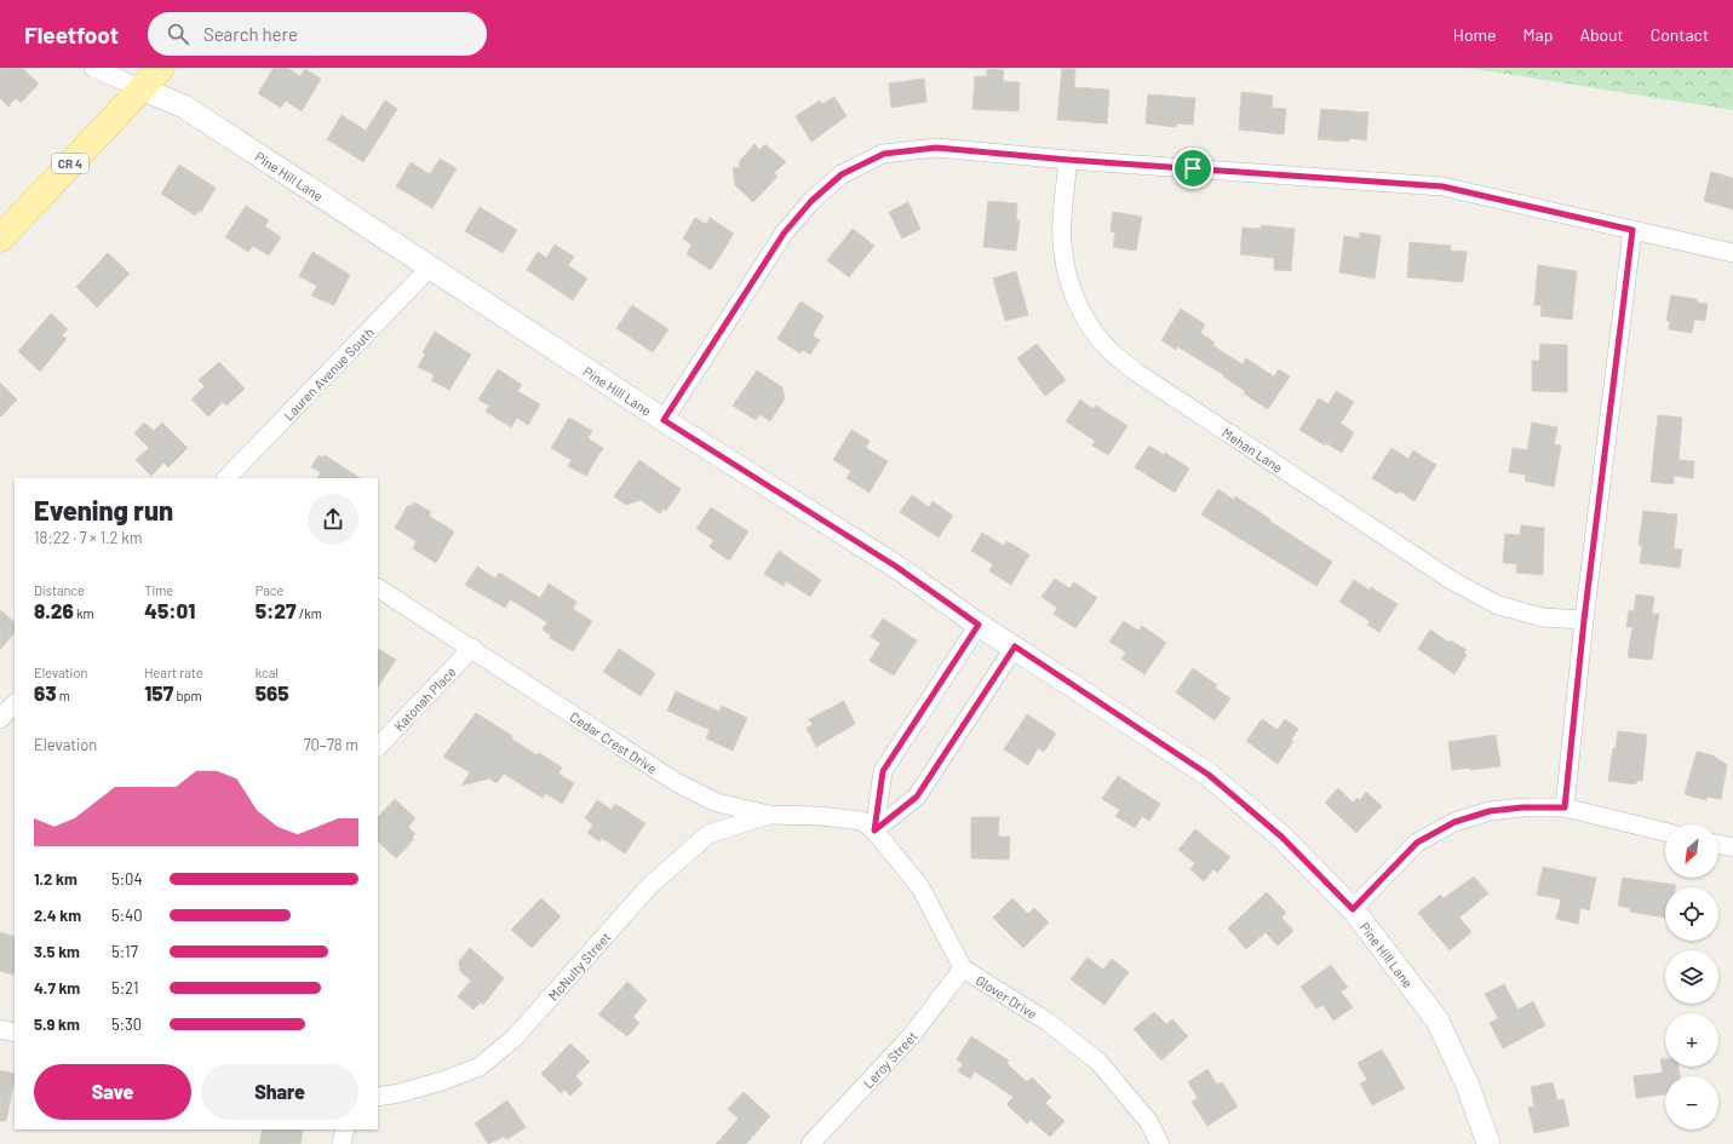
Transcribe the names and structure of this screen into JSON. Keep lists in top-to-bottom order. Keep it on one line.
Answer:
{"streets":{"main road":["CR 4"],"street":["Pine Hill Lane","Lauren Avenue South","Mehan Lane","Katonah Place","Cedar Crest Drive","McNulty Street","Glover Drive","Leroy Street"]},"crossings":[["CR 4","Pine Hill Lane"],["Pine Hill Lane","Lauren Avenue South"],["Katonah Place","Cedar Crest Drive"],["Cedar Crest Drive","McNulty Street"],["Cedar Crest Drive","Glover Drive"],["Glover Drive","Leroy Street"]],"north":"bottom left","page":{"header":"Fleetfoot","search":"Search here","nav":["Home","Map","About","Contact"],"heading":["Evening run","18:22 · 7 × 1.2 km"],"stats":[["Distance","8.26 km"],["Time","45:01"],["Pace","5:27 /km"],["Elevation","63 m"],["Heart rate","157 bpm"],["kcal","565"]],"chart":["Elevation","70–78 m"],"map_buttons":["+","−"],"list":[{"name":"1.2 km","note":"5:04"},{"name":"2.4 km","note":"5:40"},{"name":"3.5 km","note":"5:17"},{"name":"4.7 km","note":"5:21"},{"name":"5.9 km","note":"5:30"}],"buttons":["Save","Share"]}}
